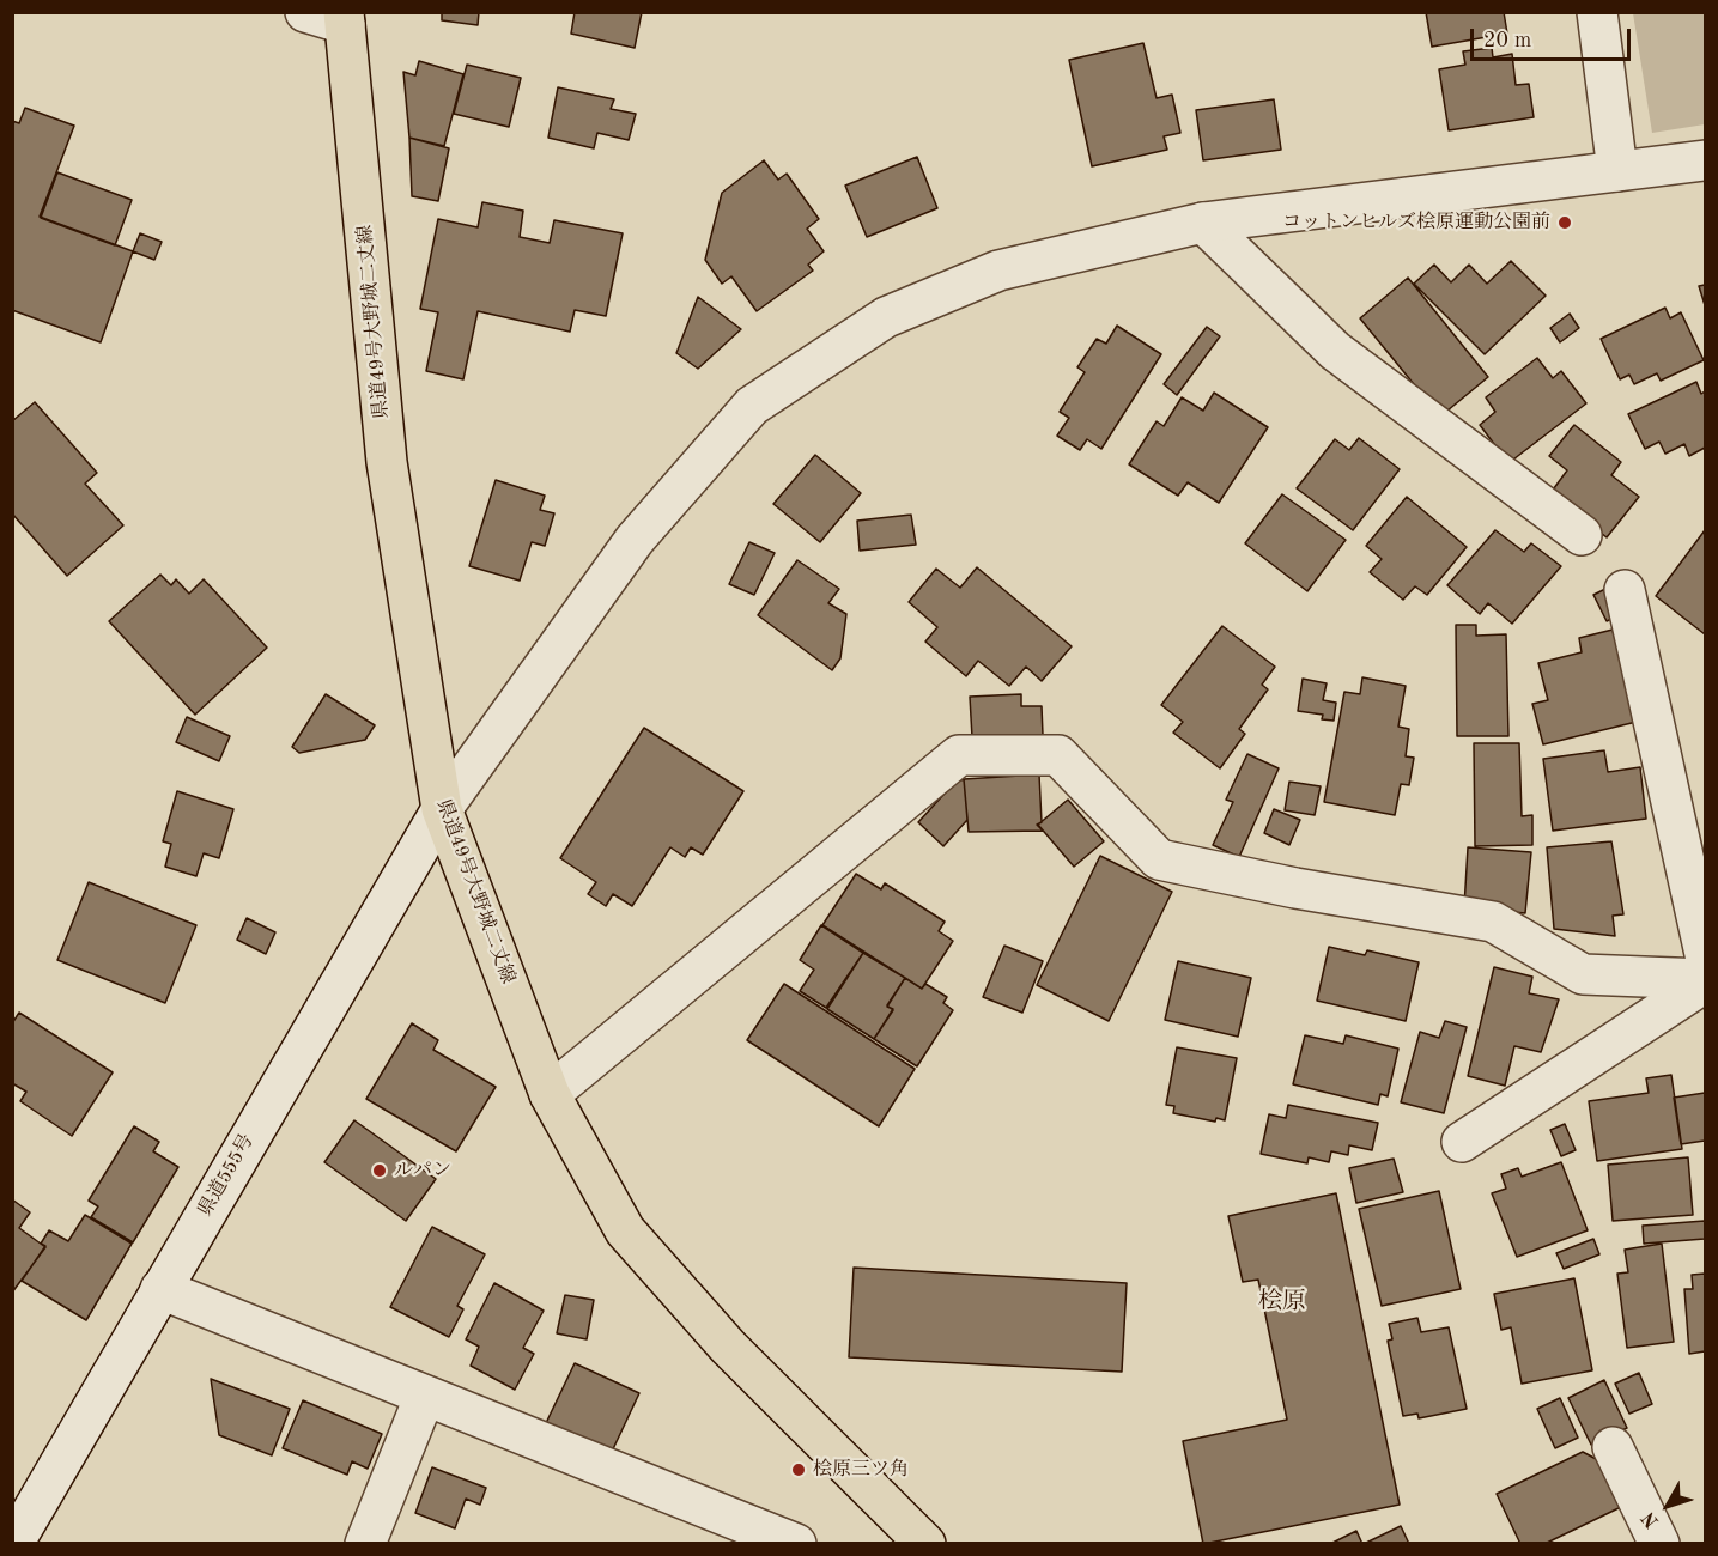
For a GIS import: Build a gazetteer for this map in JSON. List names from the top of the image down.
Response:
{
  "streets": {
    "main road": ["県道49号大野城二丈線"],
    "street": ["県道555号"]
  },
  "crossings": [
    ["県道49号大野城二丈線", "県道555号"]
  ],
  "districts": ["桧原"],
  "places": ["コットンヒルズ桧原運動公園前", "ルパン", "桧原三ツ角"],
  "scale_bar": "20 m",
  "north": "bottom left"
}
